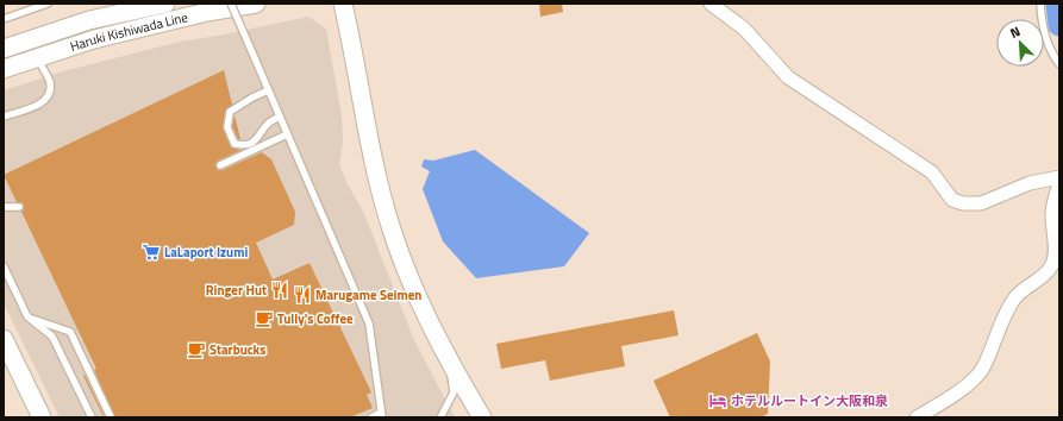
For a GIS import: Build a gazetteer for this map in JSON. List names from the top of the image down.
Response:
{
  "streets": {
    "street": ["Haruki Kishiwada Line"]
  },
  "places": {
    "supermarket": ["LaLaport Izumi"],
    "restaurant": ["Ringer Hut", "Marugame Seimen"],
    "cafe": ["Tully's Coffee", "Starbucks"],
    "hotel": ["ホテルルートイン大阪和泉"]
  },
  "north": "top left"
}
